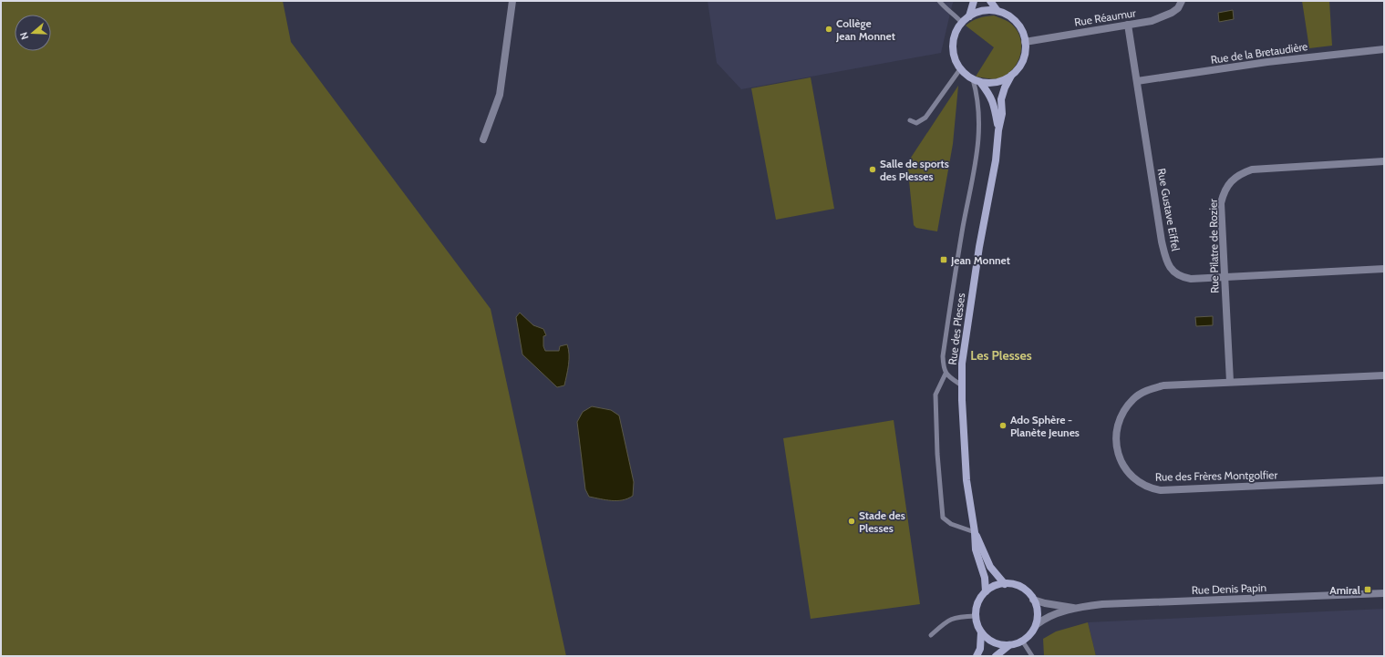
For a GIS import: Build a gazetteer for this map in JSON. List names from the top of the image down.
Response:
{
  "streets": {
    "street": [
      "Rue Réaumur",
      "Rue de la Bretaudière",
      "Rue Gustave Eiffel",
      "Rue Pilatre de Rozier",
      "Rue des Plesses",
      "Rue des Frères Montgolfier",
      "Rue Denis Papin"
    ]
  },
  "crossings": [
    ["Rue Réaumur", "Rue Gustave Eiffel"],
    ["Rue Réaumur", "Rue des Plesses"],
    ["Rue de la Bretaudière", "Rue Gustave Eiffel"],
    ["Rue Gustave Eiffel", "Rue Pilatre de Rozier"],
    ["Rue Pilatre de Rozier", "Rue des Frères Montgolfier"],
    ["Rue des Plesses", "Rue Denis Papin"]
  ],
  "districts": ["Les Plesses"],
  "places": {
    "other": [
      "Collège Jean Monnet",
      "Salle de sports des Plesses",
      "Ado Sphère - Planète Jeunes",
      "Stade des Plesses"
    ],
    "transit": ["Jean Monnet", "Amiral"]
  },
  "north": "left"
}
